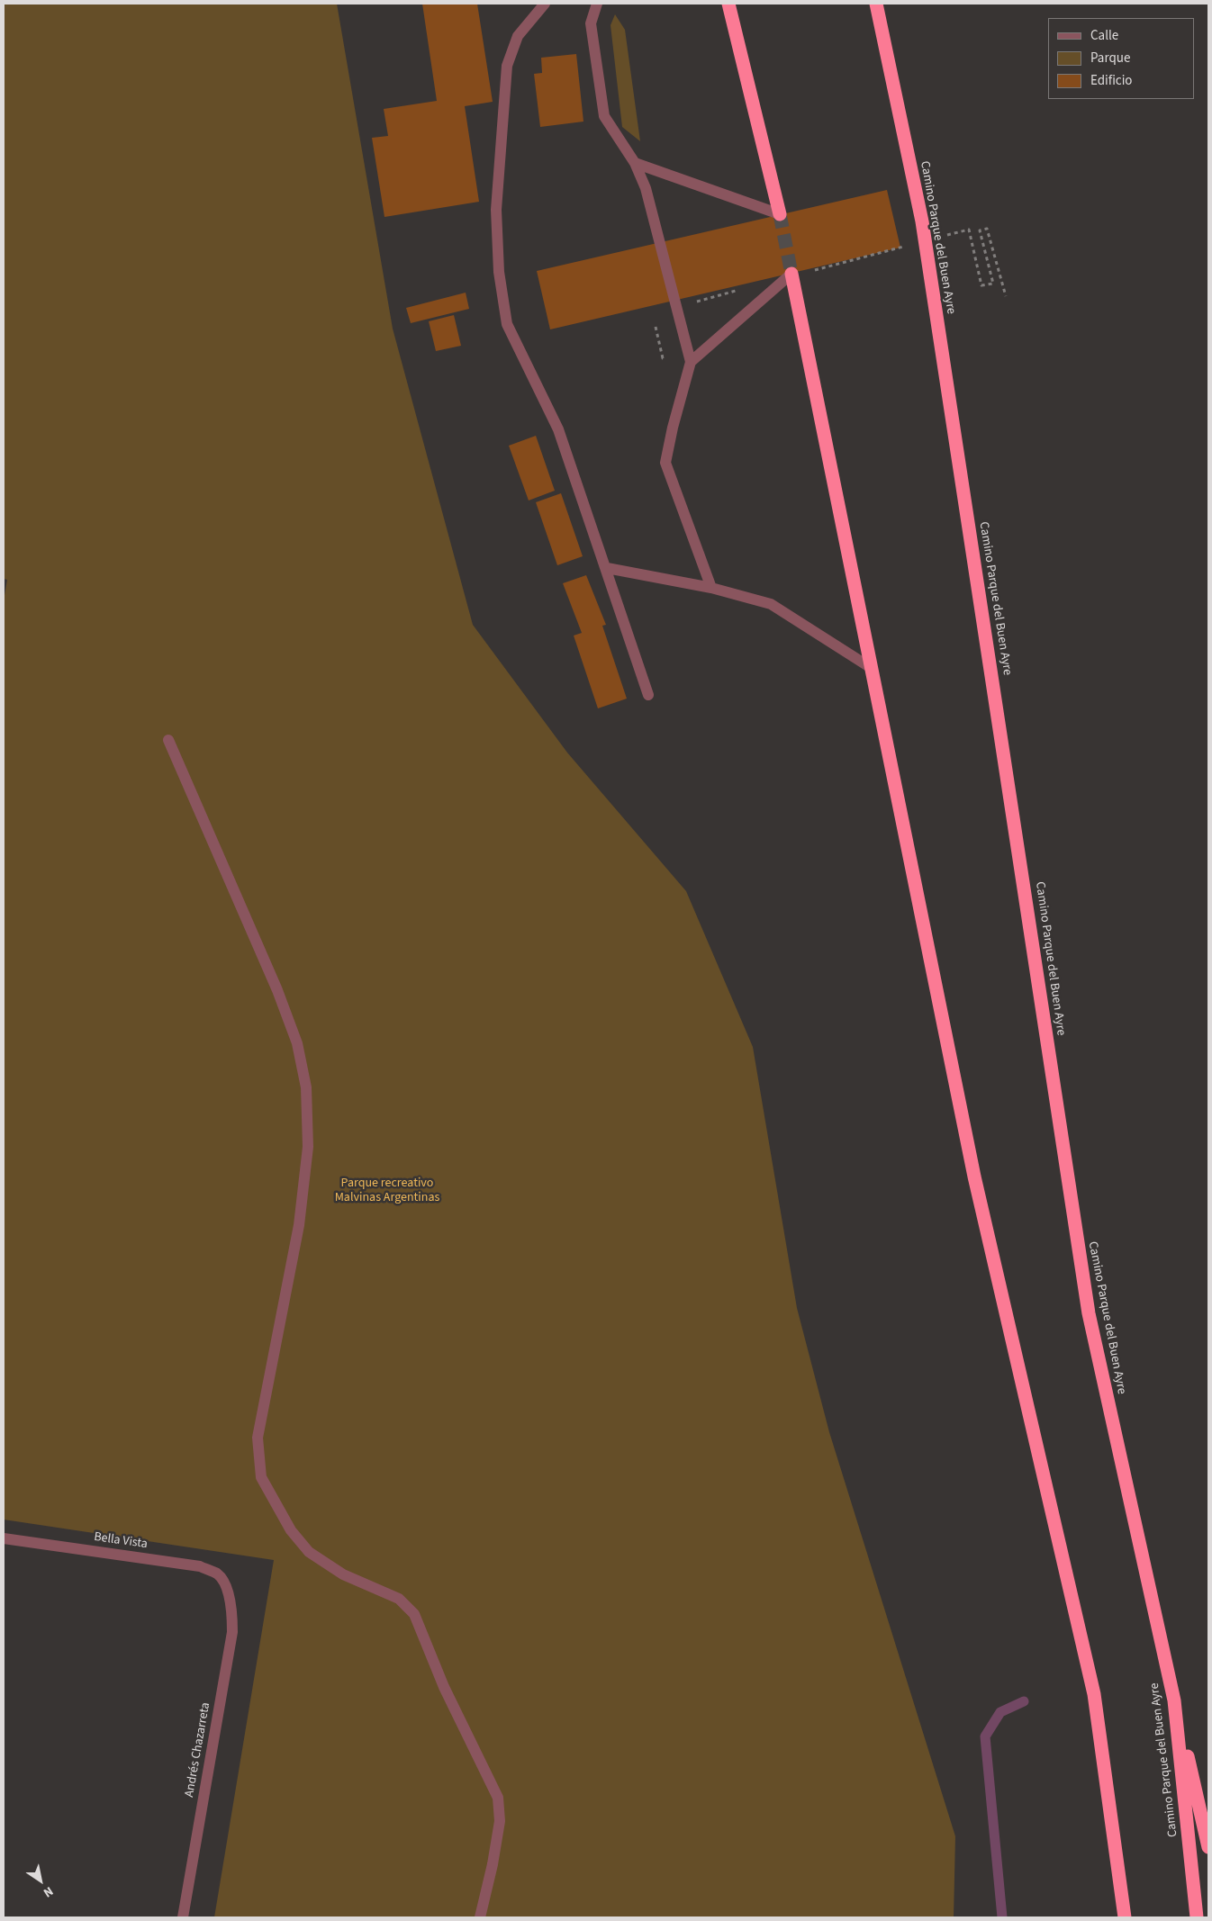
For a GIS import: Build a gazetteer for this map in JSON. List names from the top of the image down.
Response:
{
  "streets": {
    "highway": ["Camino Parque del Buen Ayre"],
    "street": ["Bella Vista", "Andrés Chazarreta"]
  },
  "crossings": [
    ["Bella Vista", "Andrés Chazarreta"]
  ],
  "parks": ["Parque recreativo Malvinas Argentinas"],
  "legend": ["Calle", "Parque", "Edificio"],
  "north": "bottom right"
}
